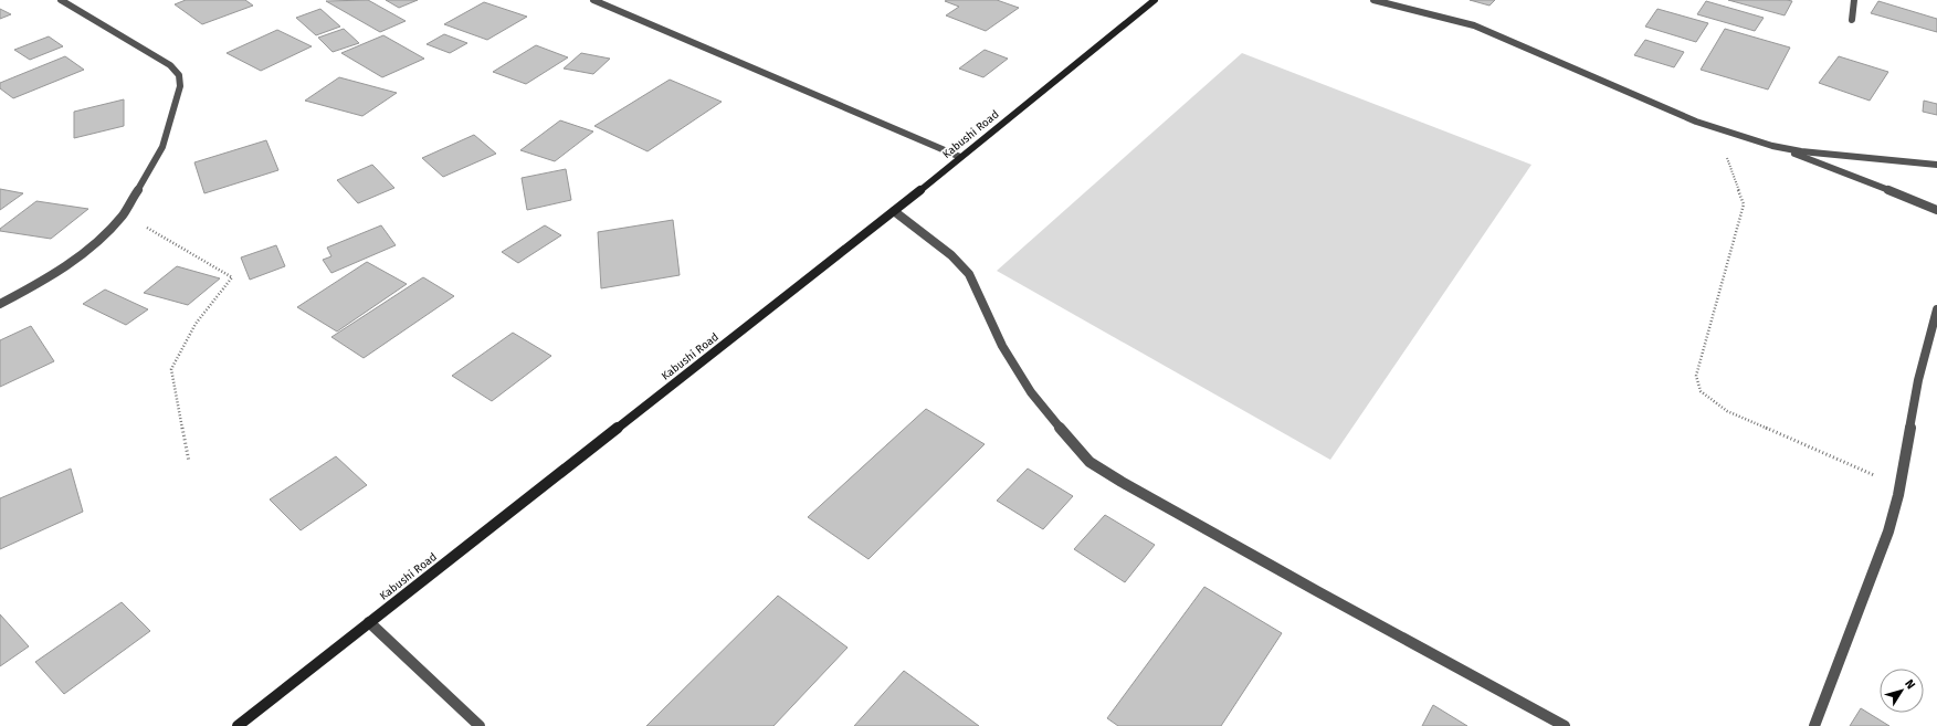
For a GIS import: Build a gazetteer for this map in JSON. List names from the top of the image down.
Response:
{
  "streets": {
    "main road": ["Kabushi Road"]
  },
  "north": "top right"
}
